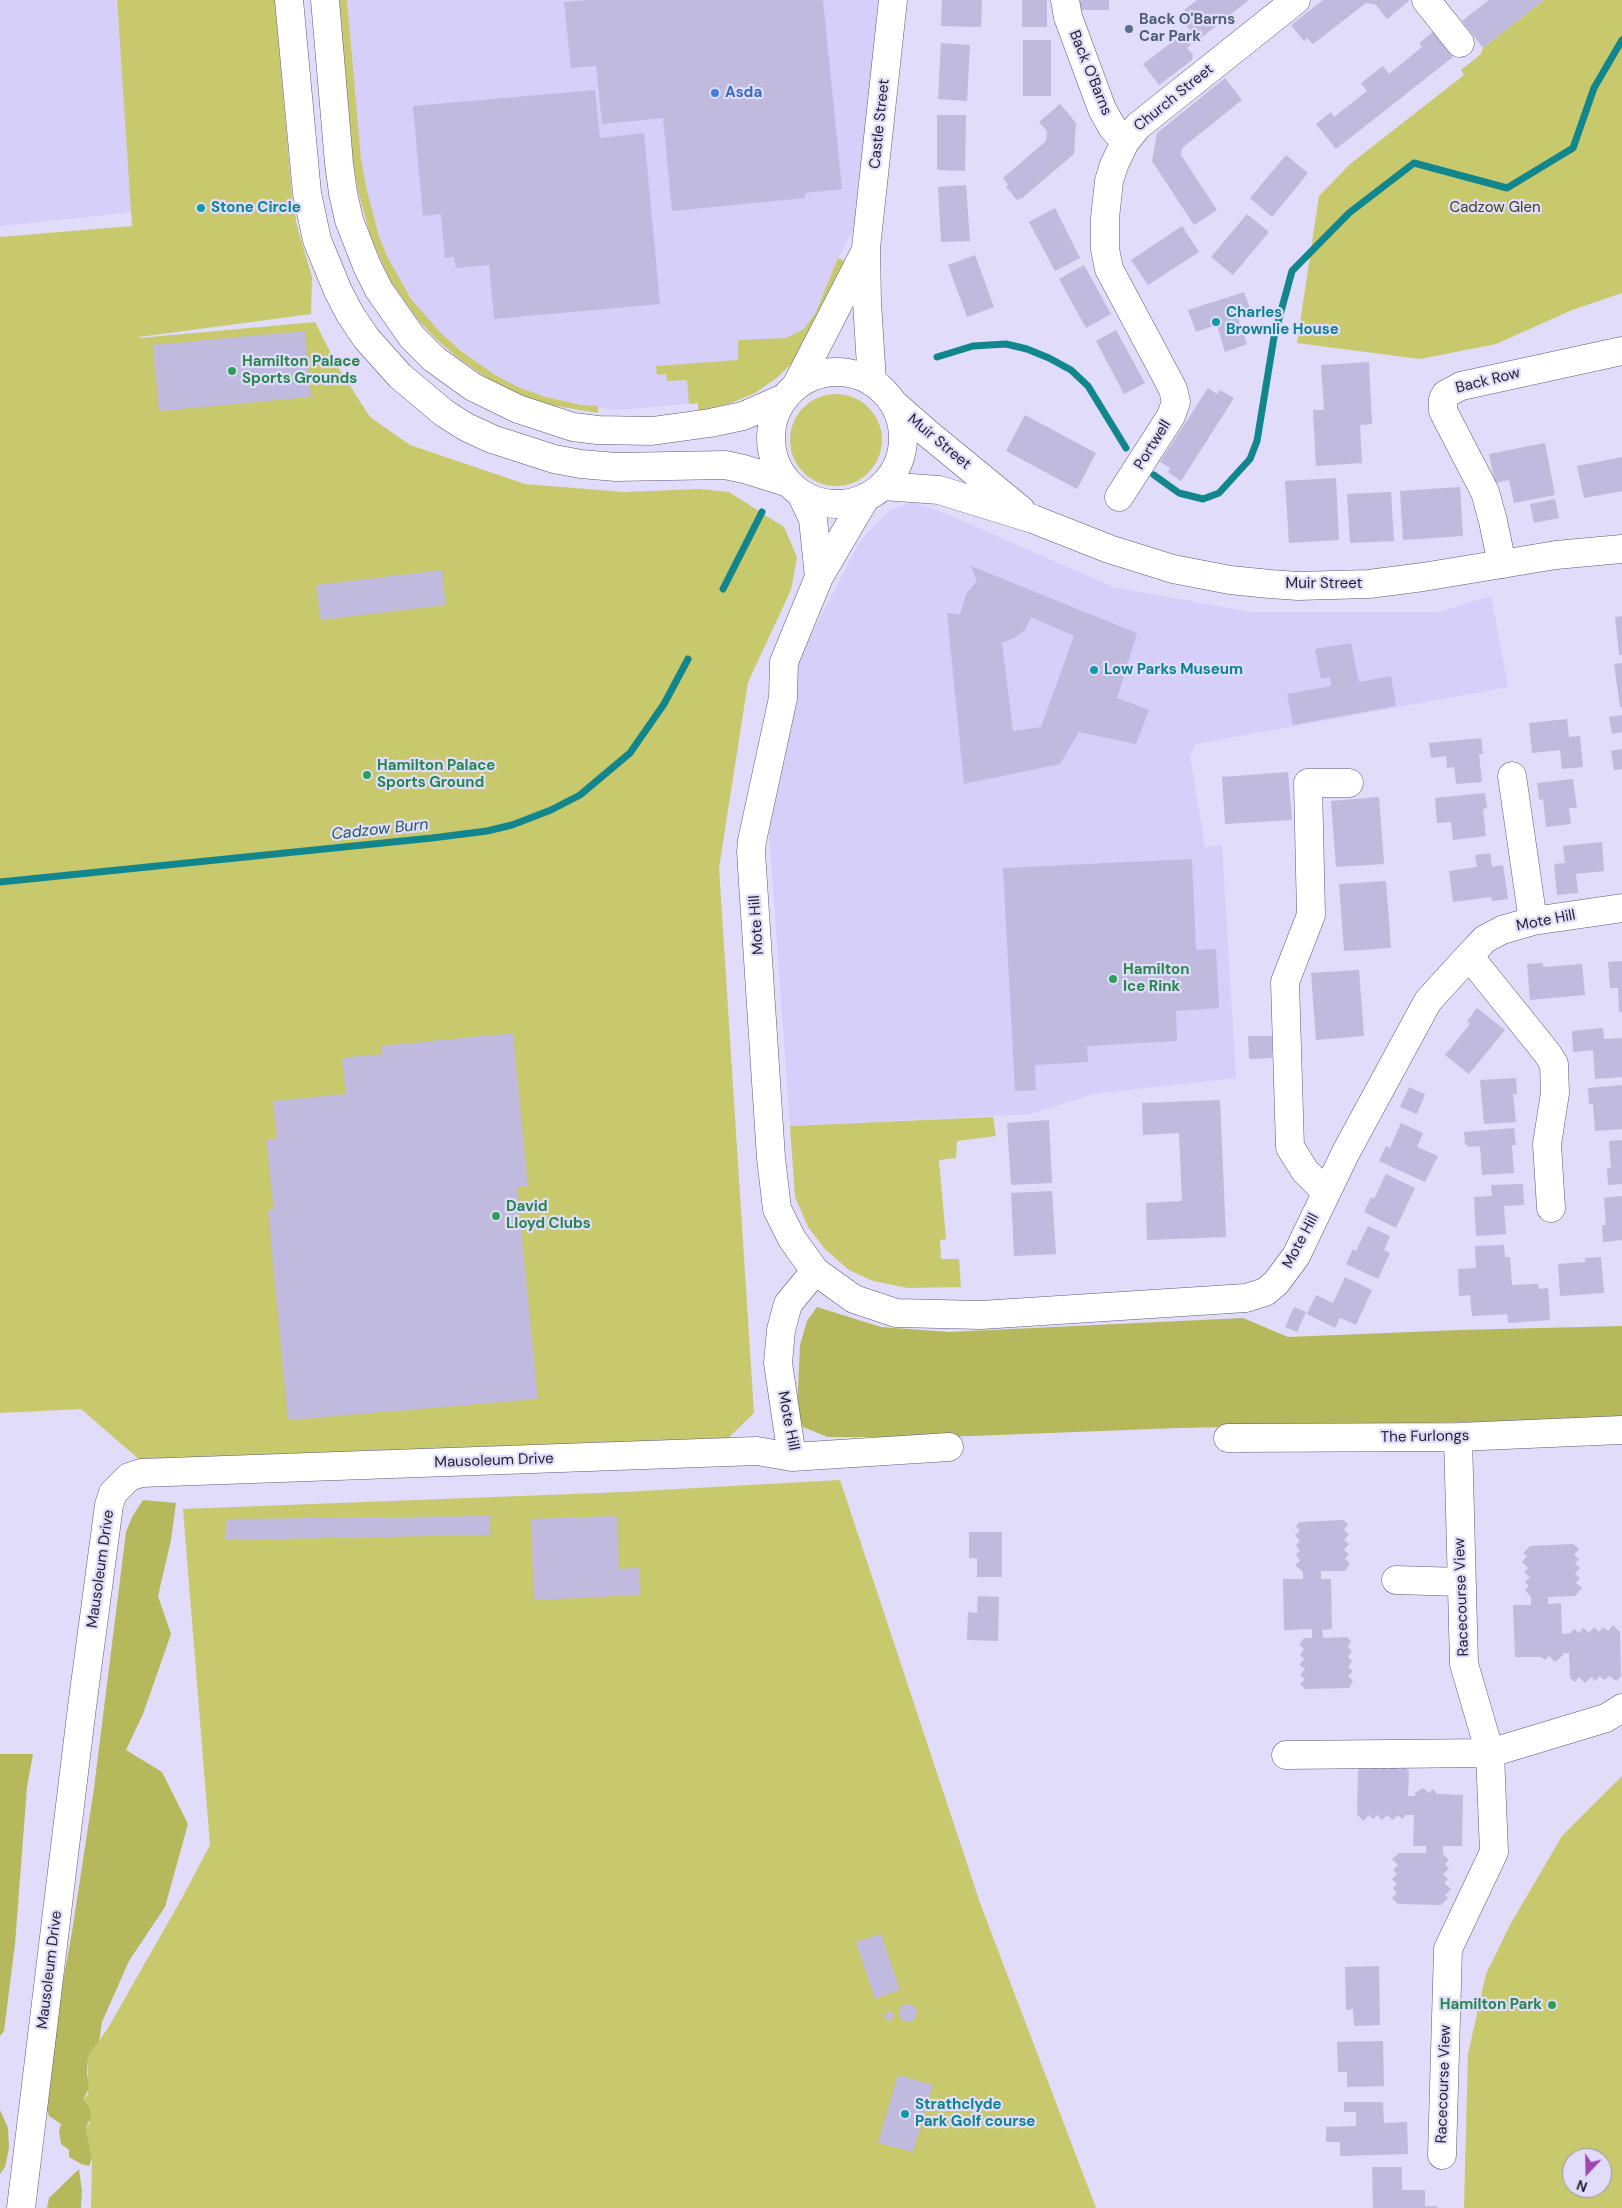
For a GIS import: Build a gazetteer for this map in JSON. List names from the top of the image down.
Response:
{
  "streets": {
    "street": [
      "Back O'Barns",
      "Church Street",
      "Castle Street",
      "Back Row",
      "Muir Street",
      "Portwell",
      "Mote Hill",
      "The Furlongs",
      "Mausoleum Drive",
      "Racecourse View"
    ]
  },
  "crossings": [
    ["Back O'Barns", "Church Street"],
    ["Church Street", "Portwell"],
    ["Castle Street", "Muir Street"],
    ["Castle Street", "Mote Hill"],
    ["Back Row", "Muir Street"],
    ["Muir Street", "Mote Hill"],
    ["Mote Hill", "Mausoleum Drive"],
    ["The Furlongs", "Racecourse View"]
  ],
  "water": ["Cadzow Burn"],
  "parks": ["Cadzow Glen"],
  "places": [
    "Back O'Barns Car Park",
    "Asda",
    "Stone Circle",
    "Charles Brownlie House",
    "Hamilton Palace Sports Grounds",
    "Low Parks Museum",
    "Hamilton Palace Sports Ground",
    "Hamilton Ice Rink",
    "David Lloyd Clubs",
    "Hamilton Park",
    "Strathclyde Park Golf course"
  ],
  "north": "bottom"
}
